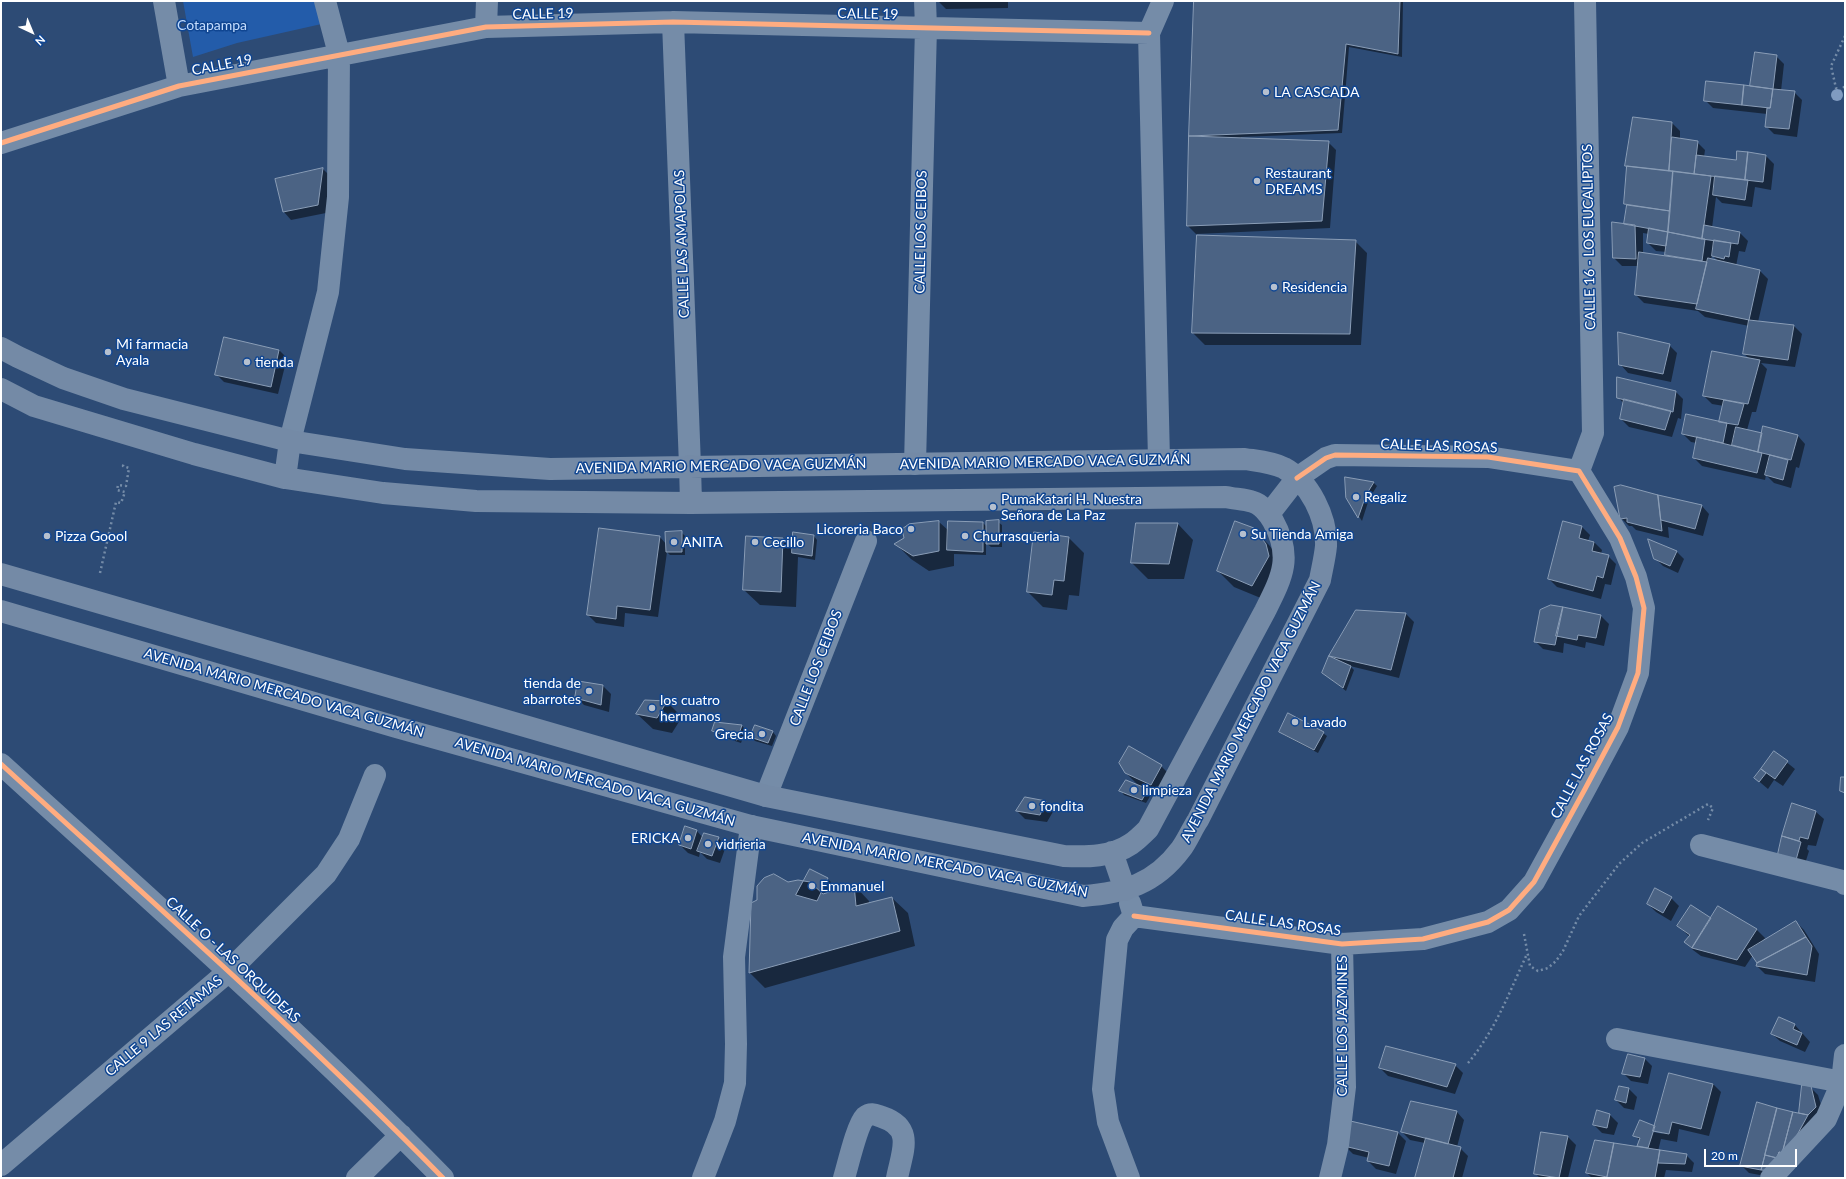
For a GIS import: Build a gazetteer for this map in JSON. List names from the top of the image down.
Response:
{
  "streets": {
    "main road": ["AVENIDA MARIO MERCADO VACA GUZMÁN"],
    "street": [
      "CALLE 19",
      "CALLE LOS CEIBOS",
      "CALLE 16 - LOS EUCALIPTOS",
      "CALLE LAS AMAPOLAS",
      "CALLE LAS ROSAS",
      "CALLE O - LAS ORQUIDEAS",
      "CALLE 9 LAS RETAMAS",
      "CALLE LOS JAZMINES"
    ]
  },
  "crossings": [
    ["CALLE 19", "CALLE LOS CEIBOS"],
    ["CALLE 19", "CALLE LAS AMAPOLAS"],
    ["CALLE LOS CEIBOS", "AVENIDA MARIO MERCADO VACA GUZMÁN"],
    ["CALLE 16 - LOS EUCALIPTOS", "CALLE LAS ROSAS"],
    ["CALLE LAS AMAPOLAS", "AVENIDA MARIO MERCADO VACA GUZMÁN"],
    ["CALLE LAS ROSAS", "AVENIDA MARIO MERCADO VACA GUZMÁN"],
    ["CALLE LAS ROSAS", "CALLE LOS JAZMINES"],
    ["CALLE O - LAS ORQUIDEAS", "CALLE 9 LAS RETAMAS"]
  ],
  "parks": ["Cotapampa"],
  "places": [
    "LA CASCADA",
    "Restaurant DREAMS",
    "Residencia",
    "Mi farmacia Ayala",
    "tienda",
    "Regaliz",
    "PumaKatari H. Nuestra Señora de La Paz",
    "Licoreria Baco",
    "Su Tienda Amiga",
    "Pizza Goool",
    "Churrasqueria",
    "ANITA",
    "Cecillo",
    "tienda de abarrotes",
    "los cuatro hermanos",
    "Lavado",
    "Grecia",
    "limpieza",
    "fondita",
    "ERICKA",
    "vidrieria",
    "Emmanuel"
  ],
  "scale_bar": "20 m",
  "north": "bottom right"
}
